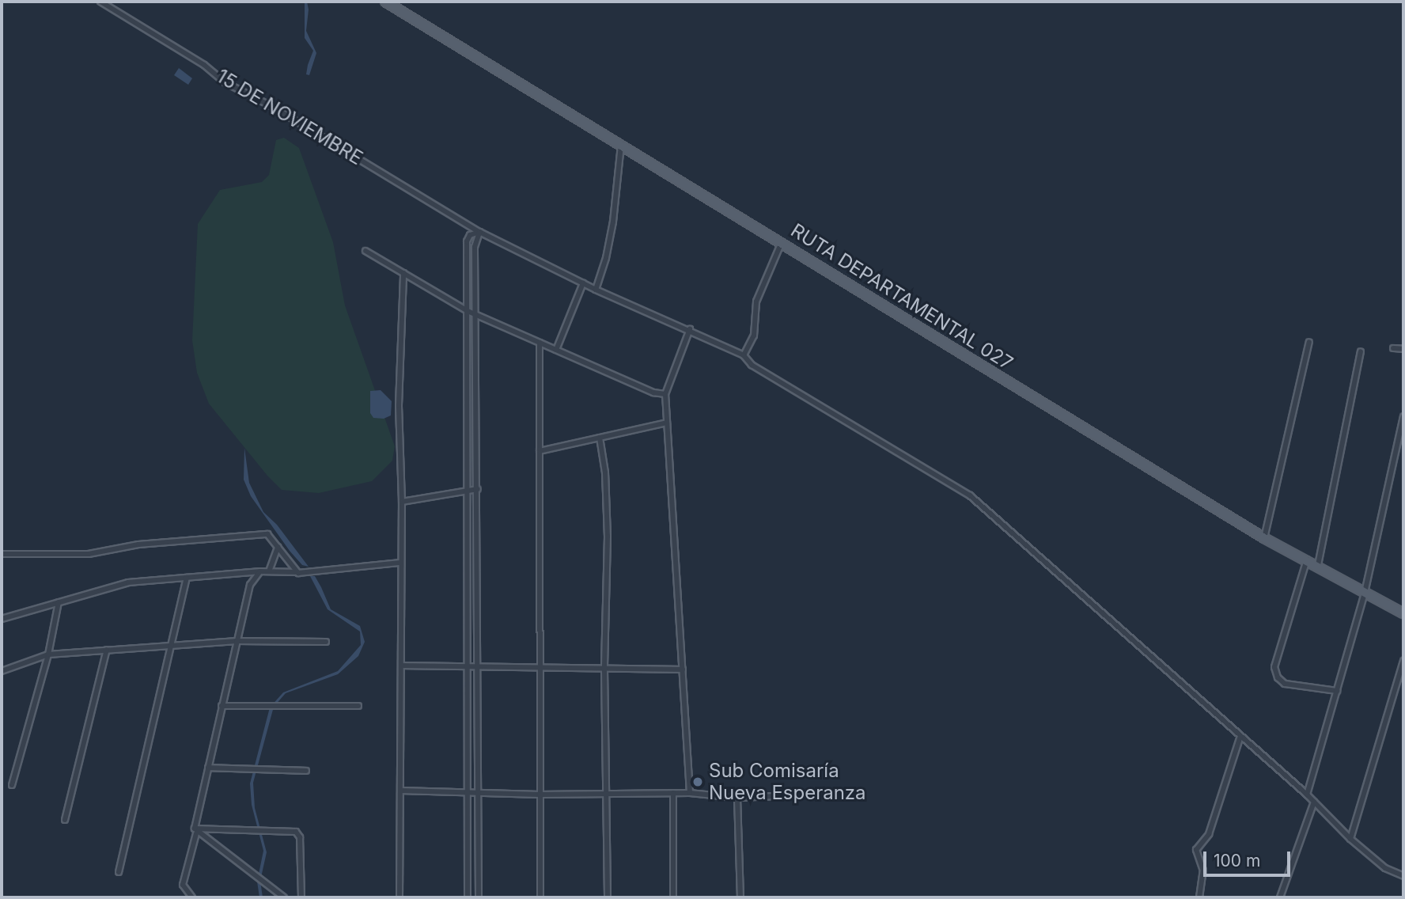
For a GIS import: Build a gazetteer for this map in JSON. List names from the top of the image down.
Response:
{
  "streets": {
    "main road": ["RUTA DEPARTAMENTAL 027"],
    "street": ["15 DE NOVIEMBRE"]
  },
  "places": ["Sub Comisaría Nueva Esperanza"],
  "scale_bar": "100 m"
}
